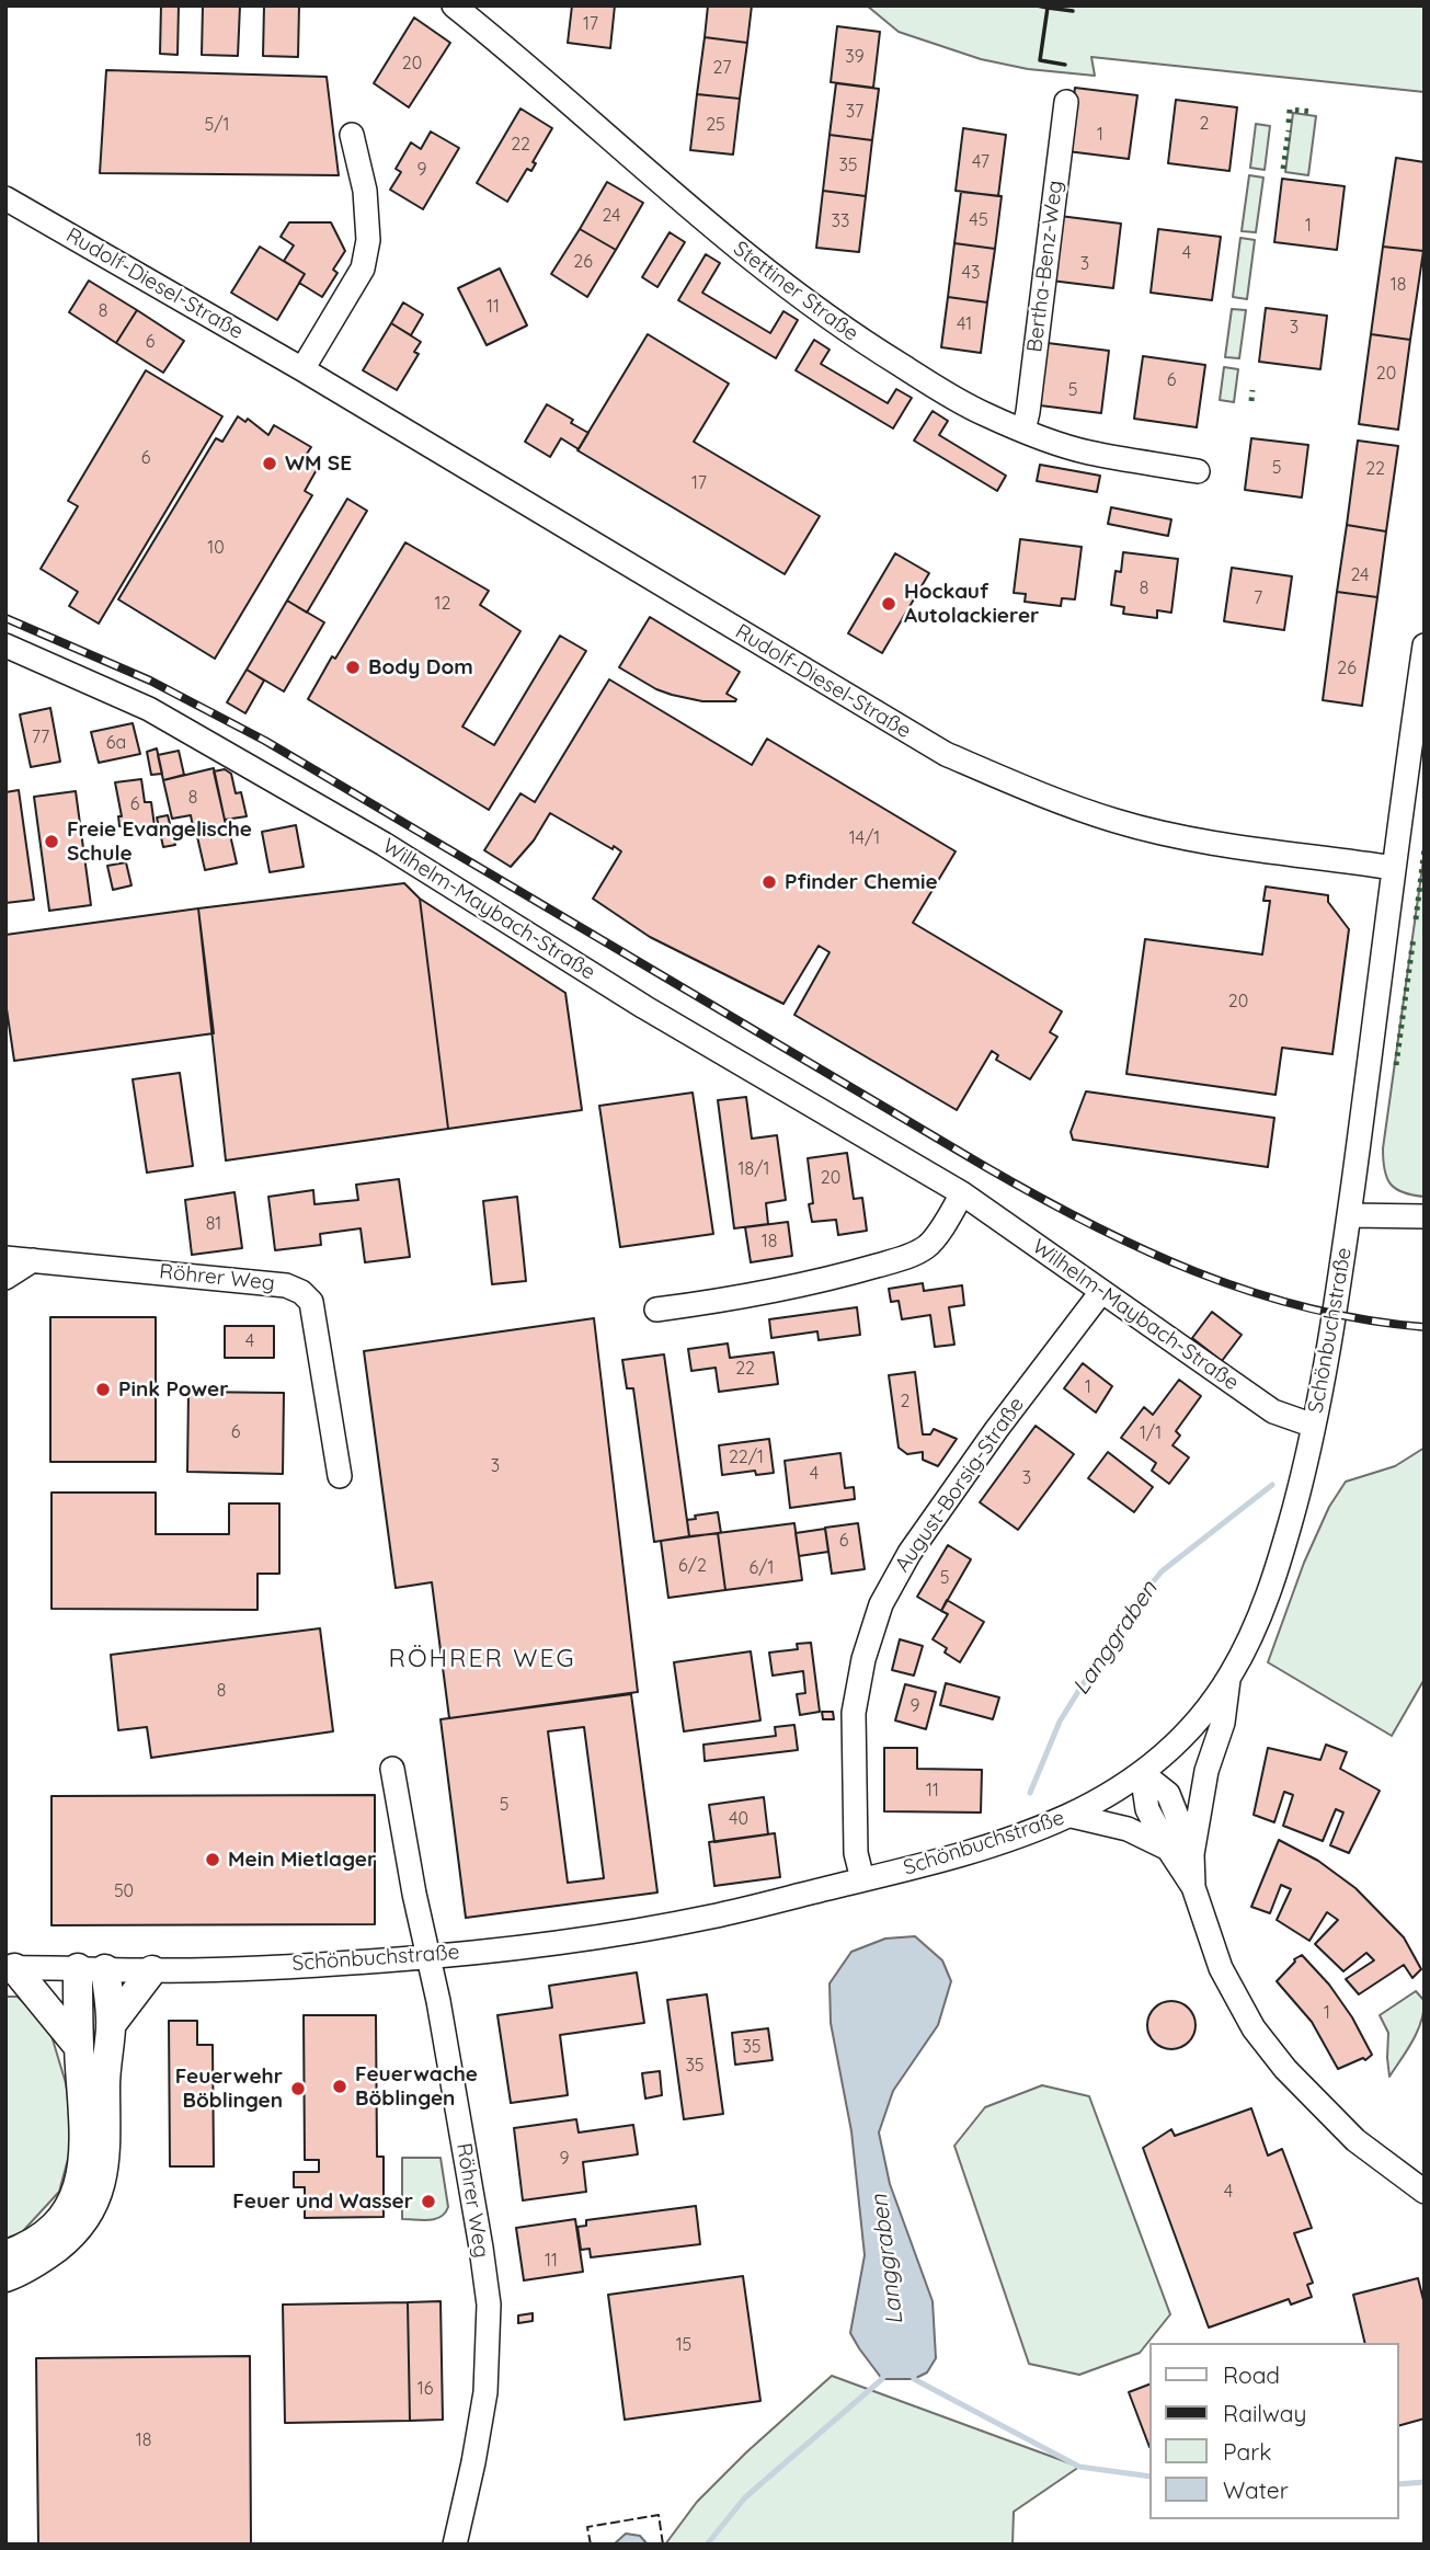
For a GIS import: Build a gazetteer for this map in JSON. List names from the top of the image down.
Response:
{
  "streets": {
    "street": [
      "Bertha-Benz-Weg",
      "Rudolf-Diesel-Straße",
      "Stettiner Straße",
      "Wilhelm-Maybach-Straße",
      "Röhrer Weg",
      "Schönbuchstraße",
      "August-Borsig-Straße"
    ]
  },
  "crossings": [
    ["Bertha-Benz-Weg", "Stettiner Straße"],
    ["Rudolf-Diesel-Straße", "Schönbuchstraße"],
    ["Wilhelm-Maybach-Straße", "Schönbuchstraße"],
    ["Wilhelm-Maybach-Straße", "August-Borsig-Straße"],
    ["Röhrer Weg", "Schönbuchstraße"],
    ["Schönbuchstraße", "August-Borsig-Straße"]
  ],
  "districts": ["RÖHRER WEG"],
  "water": ["Langgraben"],
  "places": [
    "WM SE",
    "Hockauf Autolackierer",
    "Body Dom",
    "Freie Evangelische Schule",
    "Pfinder Chemie",
    "Pink Power",
    "Mein Mietlager",
    "Feuerwache Böblingen",
    "Feuerwehr Böblingen",
    "Feuer und Wasser"
  ],
  "house_numbers": [
    "17",
    "39",
    "20",
    "27",
    "37",
    "2",
    "5/1",
    "25",
    "1",
    "22",
    "47",
    "35",
    "9",
    "24",
    "45",
    "33",
    "1",
    "4",
    "26",
    "3",
    "43",
    "18",
    "11",
    "8",
    "41",
    "3",
    "6",
    "20",
    "6",
    "5",
    "6",
    "5",
    "22",
    "17",
    "10",
    "24",
    "8",
    "7",
    "12",
    "26",
    "77",
    "6a",
    "8",
    "6",
    "14/1",
    "20",
    "18/1",
    "20",
    "81",
    "18",
    "4",
    "22",
    "1",
    "2",
    "6",
    "1/1",
    "22/1",
    "3",
    "4",
    "3",
    "6",
    "6/2",
    "6/1",
    "5",
    "8",
    "9",
    "11",
    "5",
    "40",
    "50",
    "1",
    "35",
    "35",
    "9",
    "4",
    "11",
    "15",
    "16",
    "18"
  ],
  "legend": [
    "Road",
    "Railway",
    "Park",
    "Water"
  ]
}
